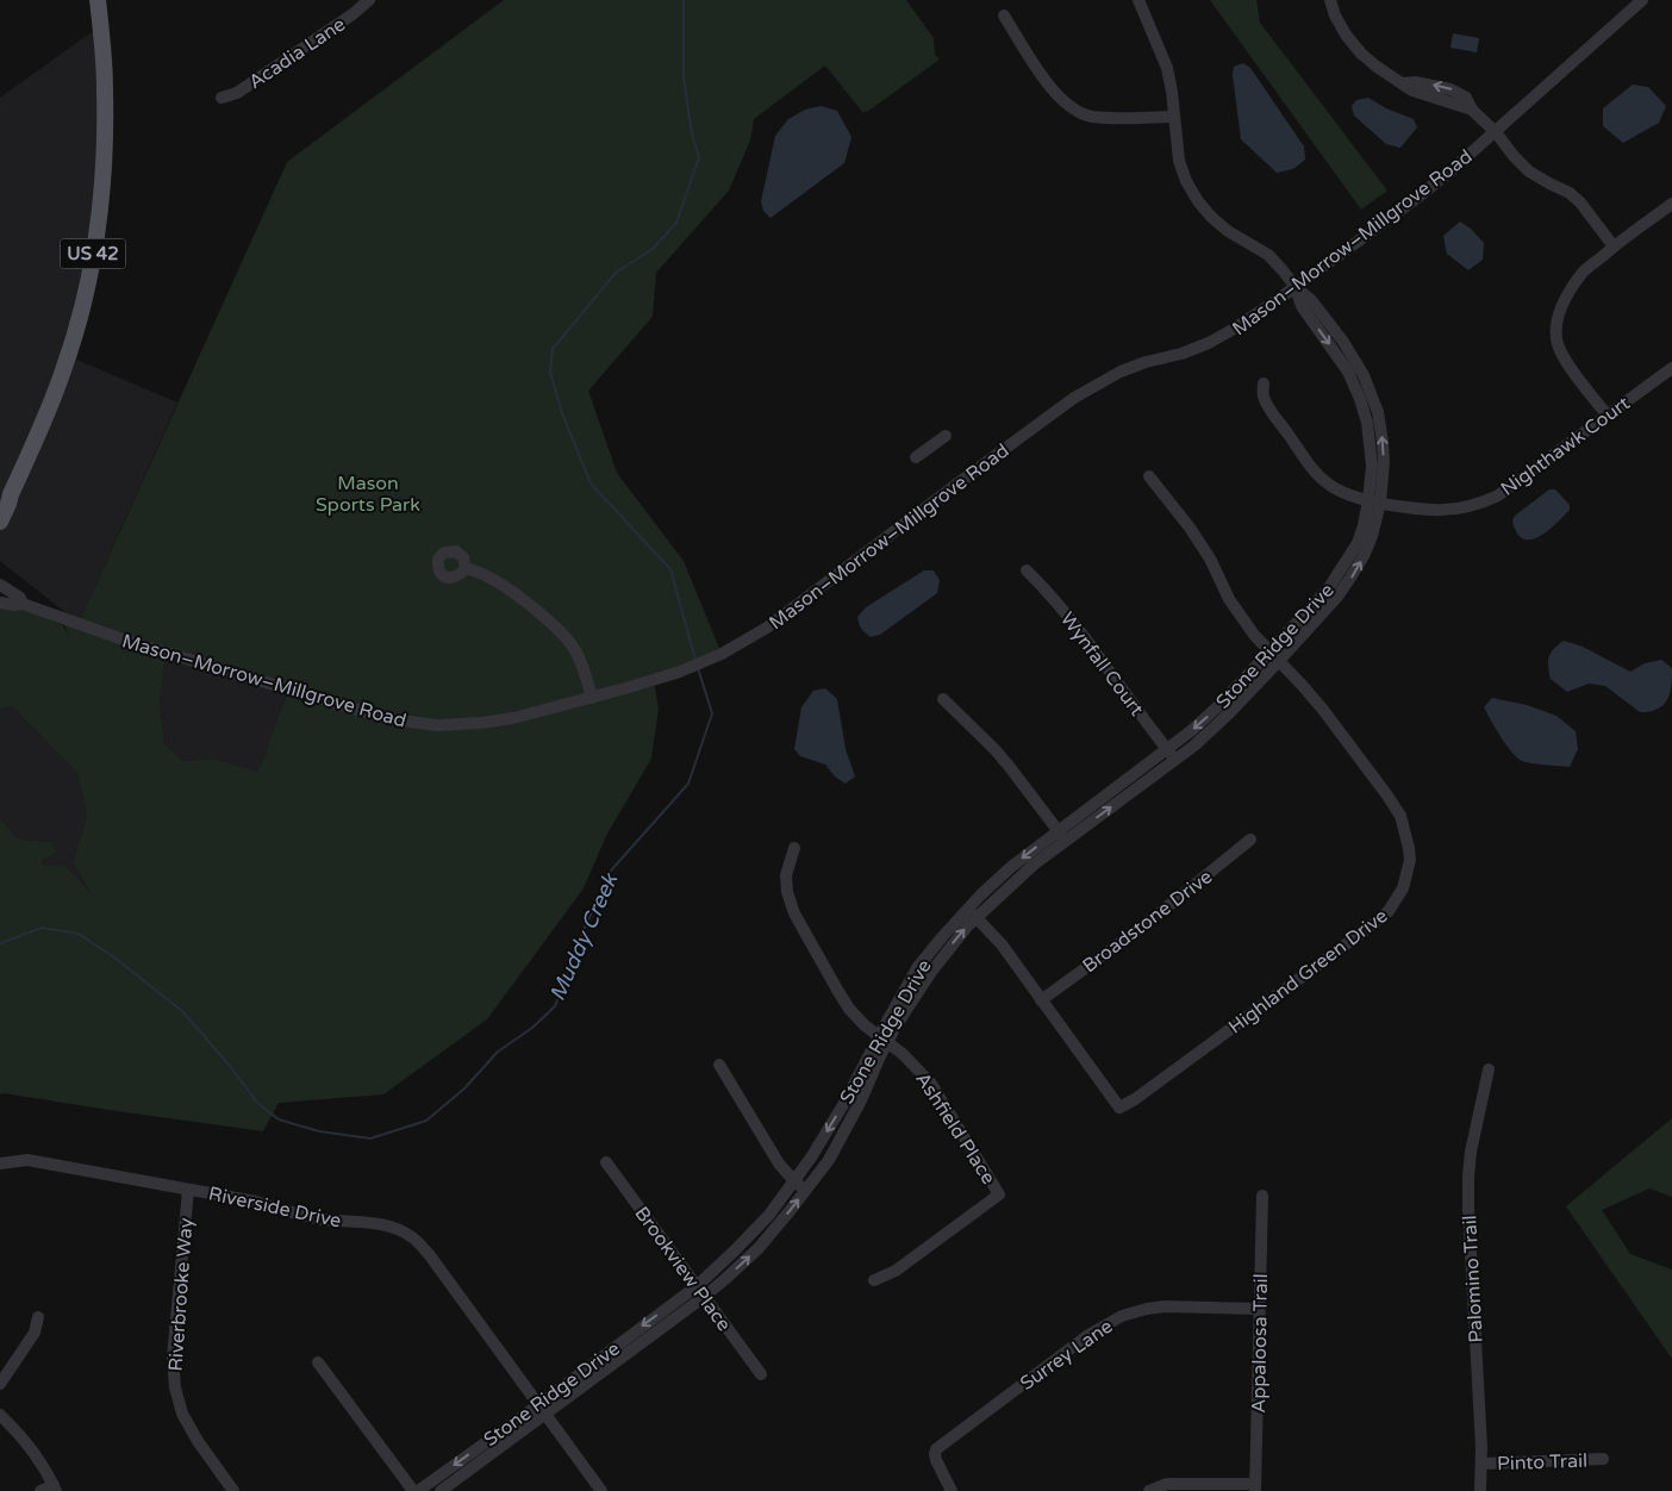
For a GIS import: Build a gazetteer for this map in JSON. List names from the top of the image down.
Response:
{
  "streets": {
    "main road": ["US 42"],
    "street": [
      "Acadia Lane",
      "Mason–Morrow–Millgrove Road",
      "Nighthawk Court",
      "Stone Ridge Drive",
      "Wynfall Court",
      "Broadstone Drive",
      "Highland Green Drive",
      "Ashfield Place",
      "Riverside Drive",
      "Brookview Place",
      "Palomino Trail",
      "Riverbrooke Way",
      "Appaloosa Trail",
      "Surrey Lane",
      "Pinto Trail"
    ]
  },
  "crossings": [
    ["Mason–Morrow–Millgrove Road", "Stone Ridge Drive"],
    ["Nighthawk Court", "Stone Ridge Drive"],
    ["Stone Ridge Drive", "Wynfall Court"],
    ["Stone Ridge Drive", "Highland Green Drive"],
    ["Stone Ridge Drive", "Ashfield Place"],
    ["Stone Ridge Drive", "Riverside Drive"],
    ["Stone Ridge Drive", "Brookview Place"],
    ["Broadstone Drive", "Highland Green Drive"],
    ["Riverside Drive", "Riverbrooke Way"],
    ["Palomino Trail", "Pinto Trail"],
    ["Appaloosa Trail", "Surrey Lane"]
  ],
  "water": ["Muddy Creek"],
  "parks": ["Mason Sports Park"]
}
